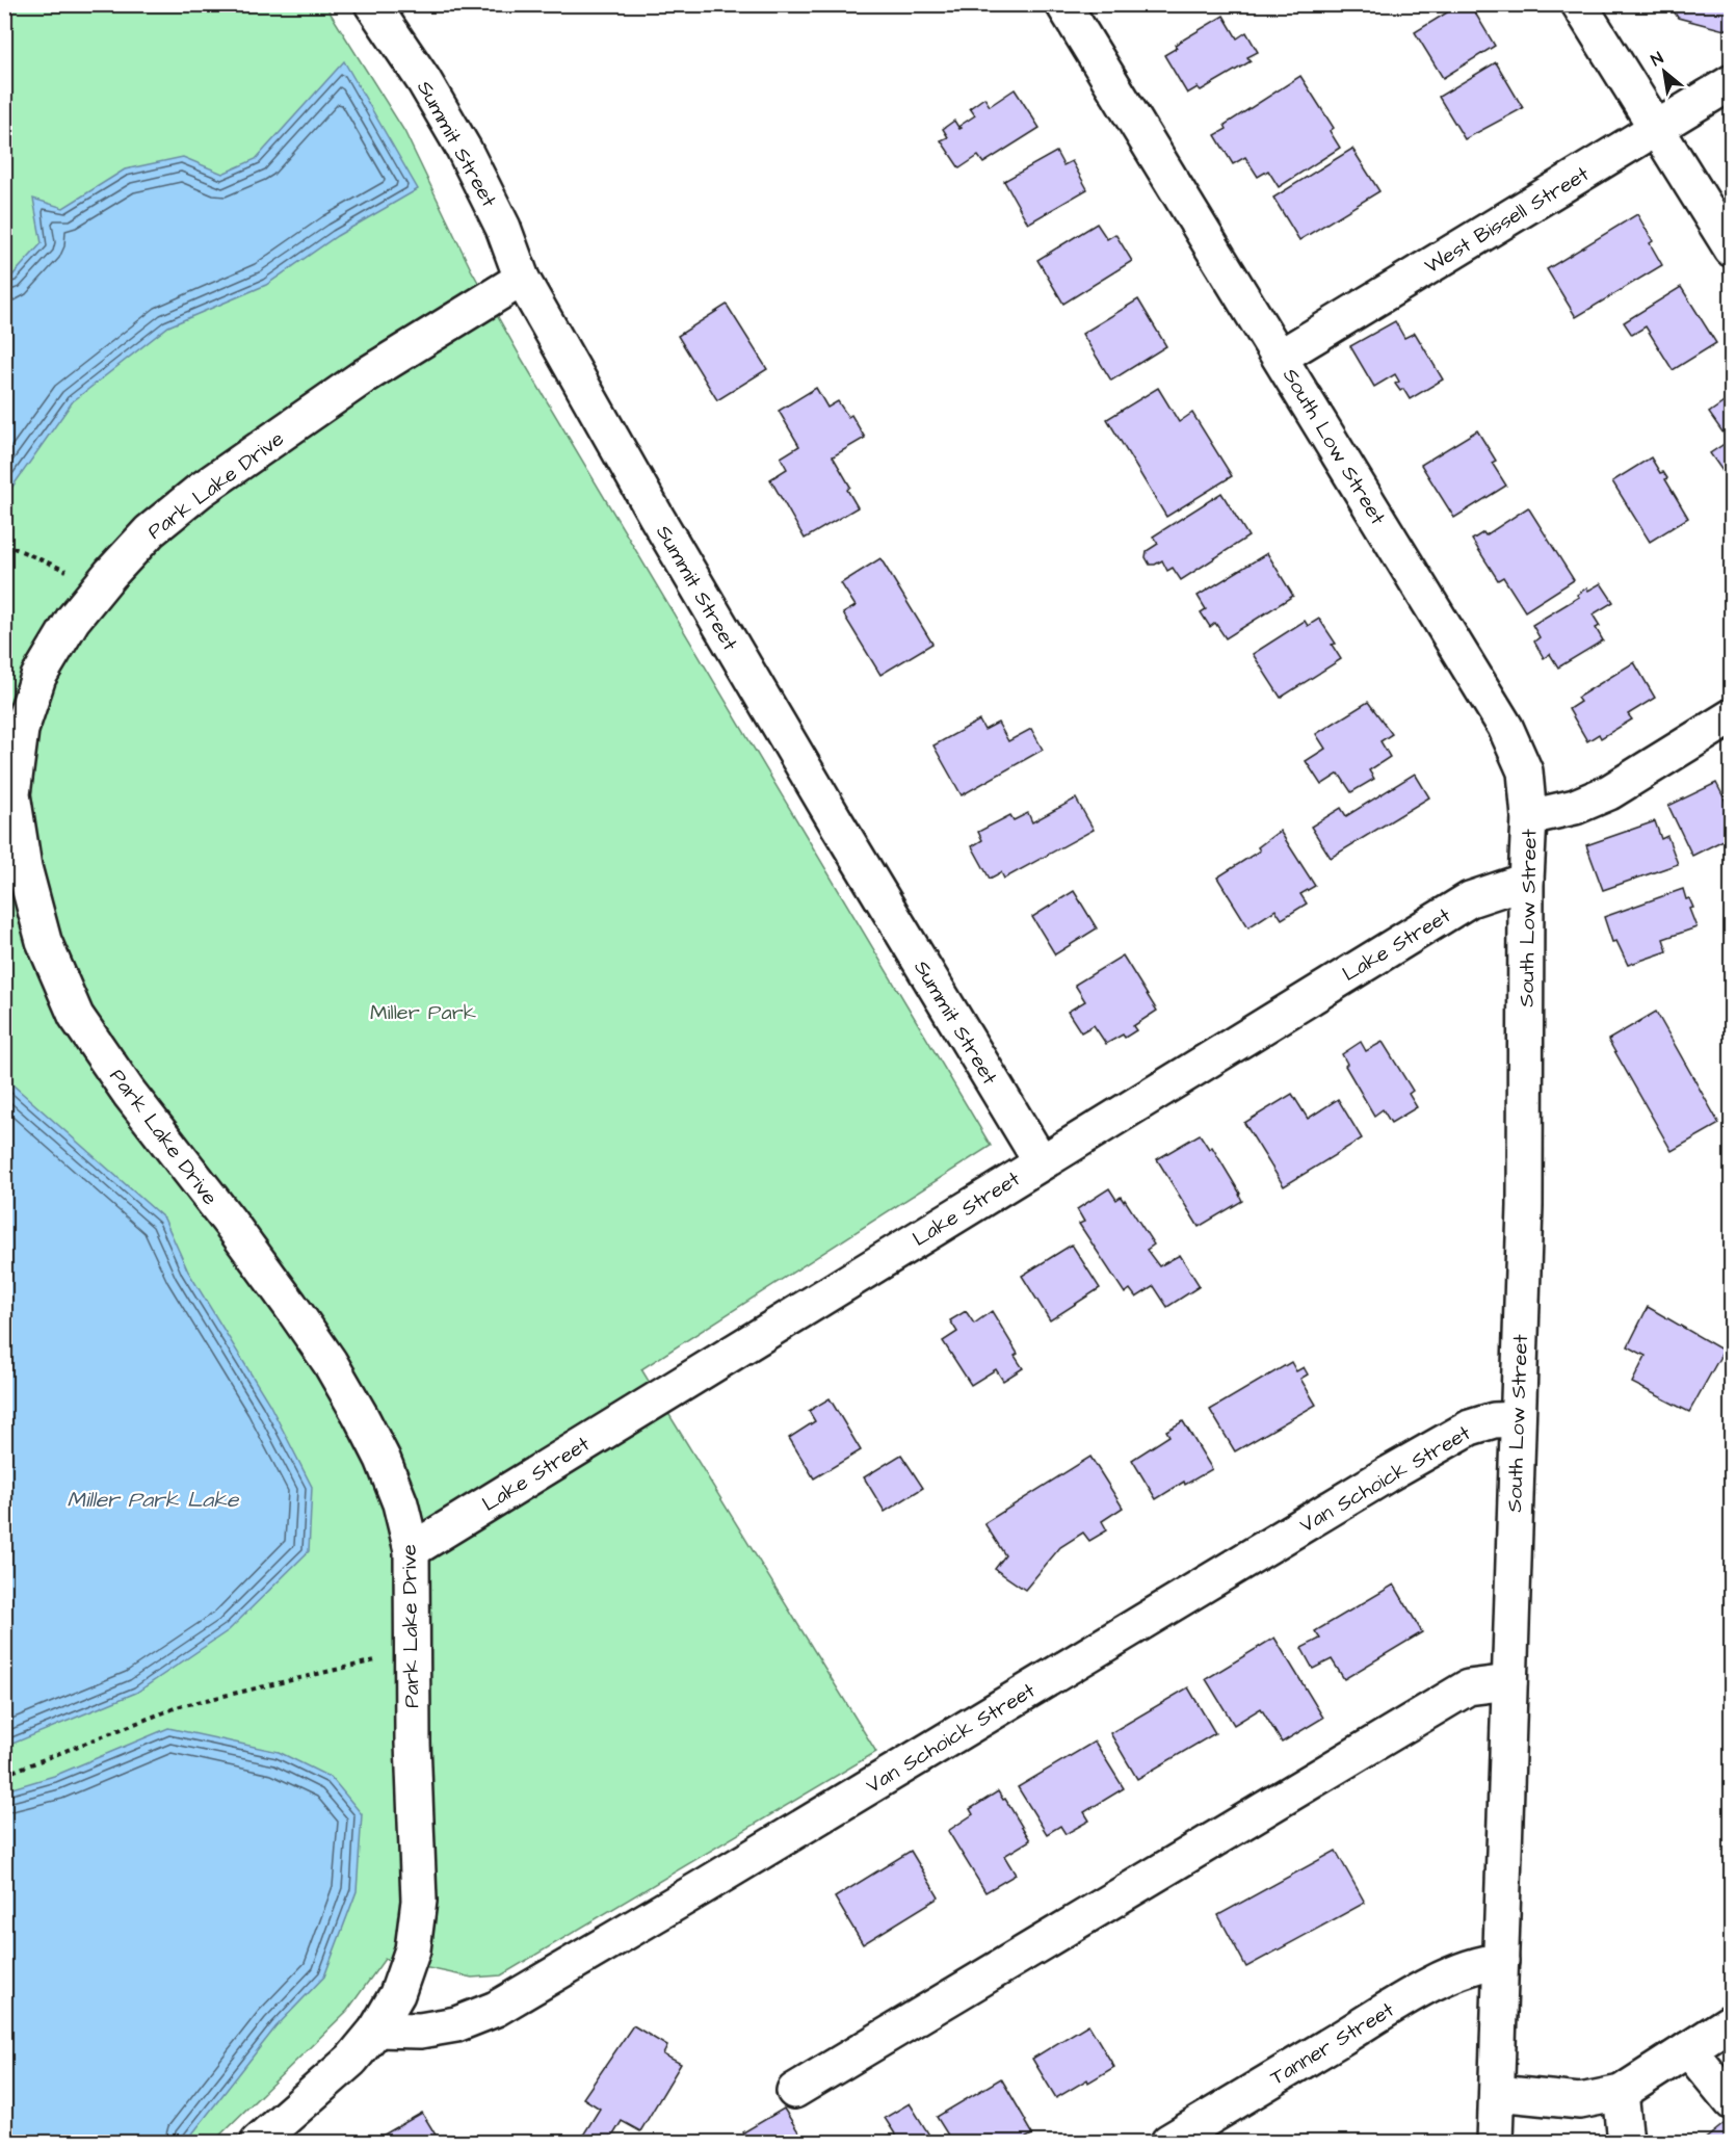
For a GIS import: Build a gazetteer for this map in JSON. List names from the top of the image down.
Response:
{
  "streets": {
    "street": [
      "Summit Street",
      "West Bissell Street",
      "South Low Street",
      "Park Lake Drive",
      "Lake Street",
      "Van Schoick Street",
      "Tanner Street"
    ]
  },
  "crossings": [
    ["Summit Street", "Park Lake Drive"],
    ["Summit Street", "Lake Street"],
    ["West Bissell Street", "South Low Street"],
    ["South Low Street", "Lake Street"],
    ["South Low Street", "Van Schoick Street"],
    ["South Low Street", "Tanner Street"],
    ["Park Lake Drive", "Lake Street"],
    ["Park Lake Drive", "Van Schoick Street"]
  ],
  "water": ["Miller Park Lake"],
  "parks": ["Miller Park"],
  "north": "top left"
}
